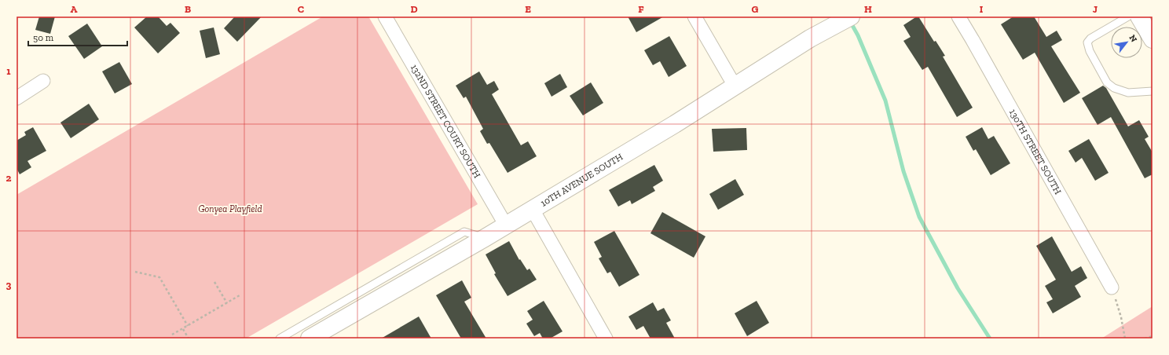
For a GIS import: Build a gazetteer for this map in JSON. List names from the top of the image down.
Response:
{
  "streets": {
    "street": ["132ND STREET COURT SOUTH", "130TH STREET SOUTH", "10TH AVENUE SOUTH"]
  },
  "crossings": [
    ["132ND STREET COURT SOUTH", "10TH AVENUE SOUTH"]
  ],
  "parks": ["Gonyea Playfield"],
  "scale_bar": "50 m",
  "north": "top right",
  "grid": {
    "columns": [
      "A",
      "B",
      "C",
      "D",
      "E",
      "F",
      "G",
      "H",
      "I",
      "J"
    ],
    "rows": ["1", "2", "3"]
  }
}
